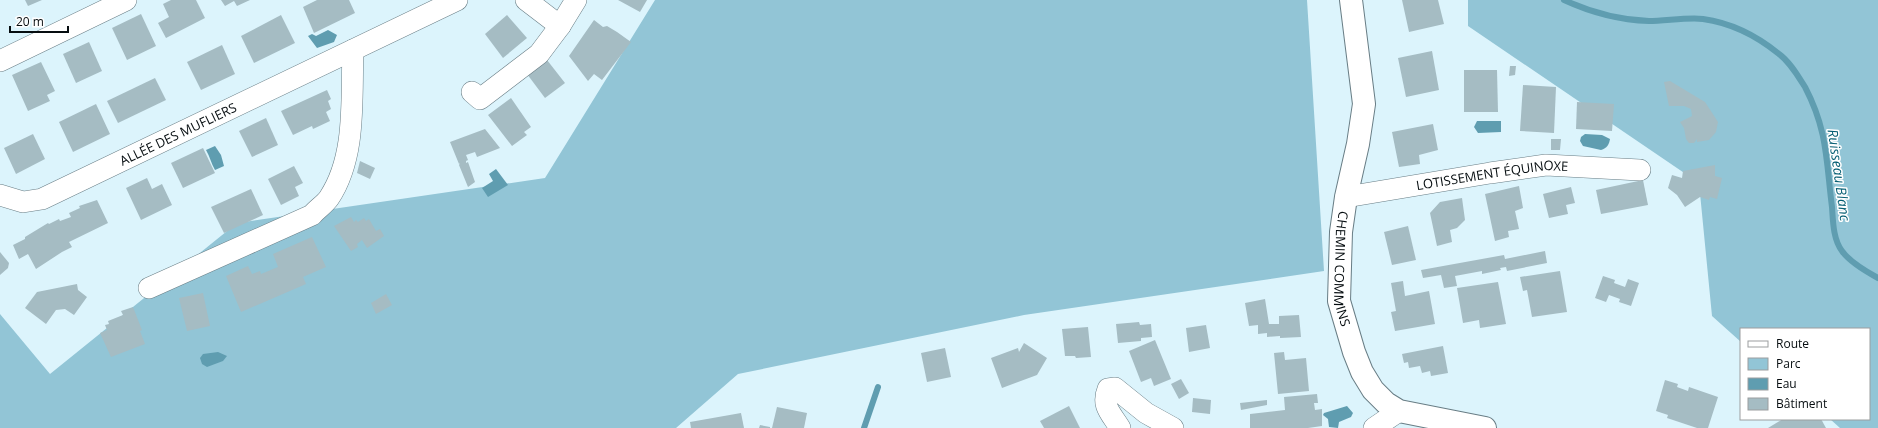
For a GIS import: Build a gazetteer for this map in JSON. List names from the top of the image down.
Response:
{
  "streets": {
    "street": ["ALLÉE DES MUFLIERS", "LOTISSEMENT ÉQUINOXE", "CHEMIN COMMINS"]
  },
  "crossings": [
    ["LOTISSEMENT ÉQUINOXE", "CHEMIN COMMINS"]
  ],
  "water": ["Ruisseau Blanc"],
  "legend": [
    "Route",
    "Parc",
    "Eau",
    "Bâtiment"
  ],
  "scale_bar": "20 m"
}
